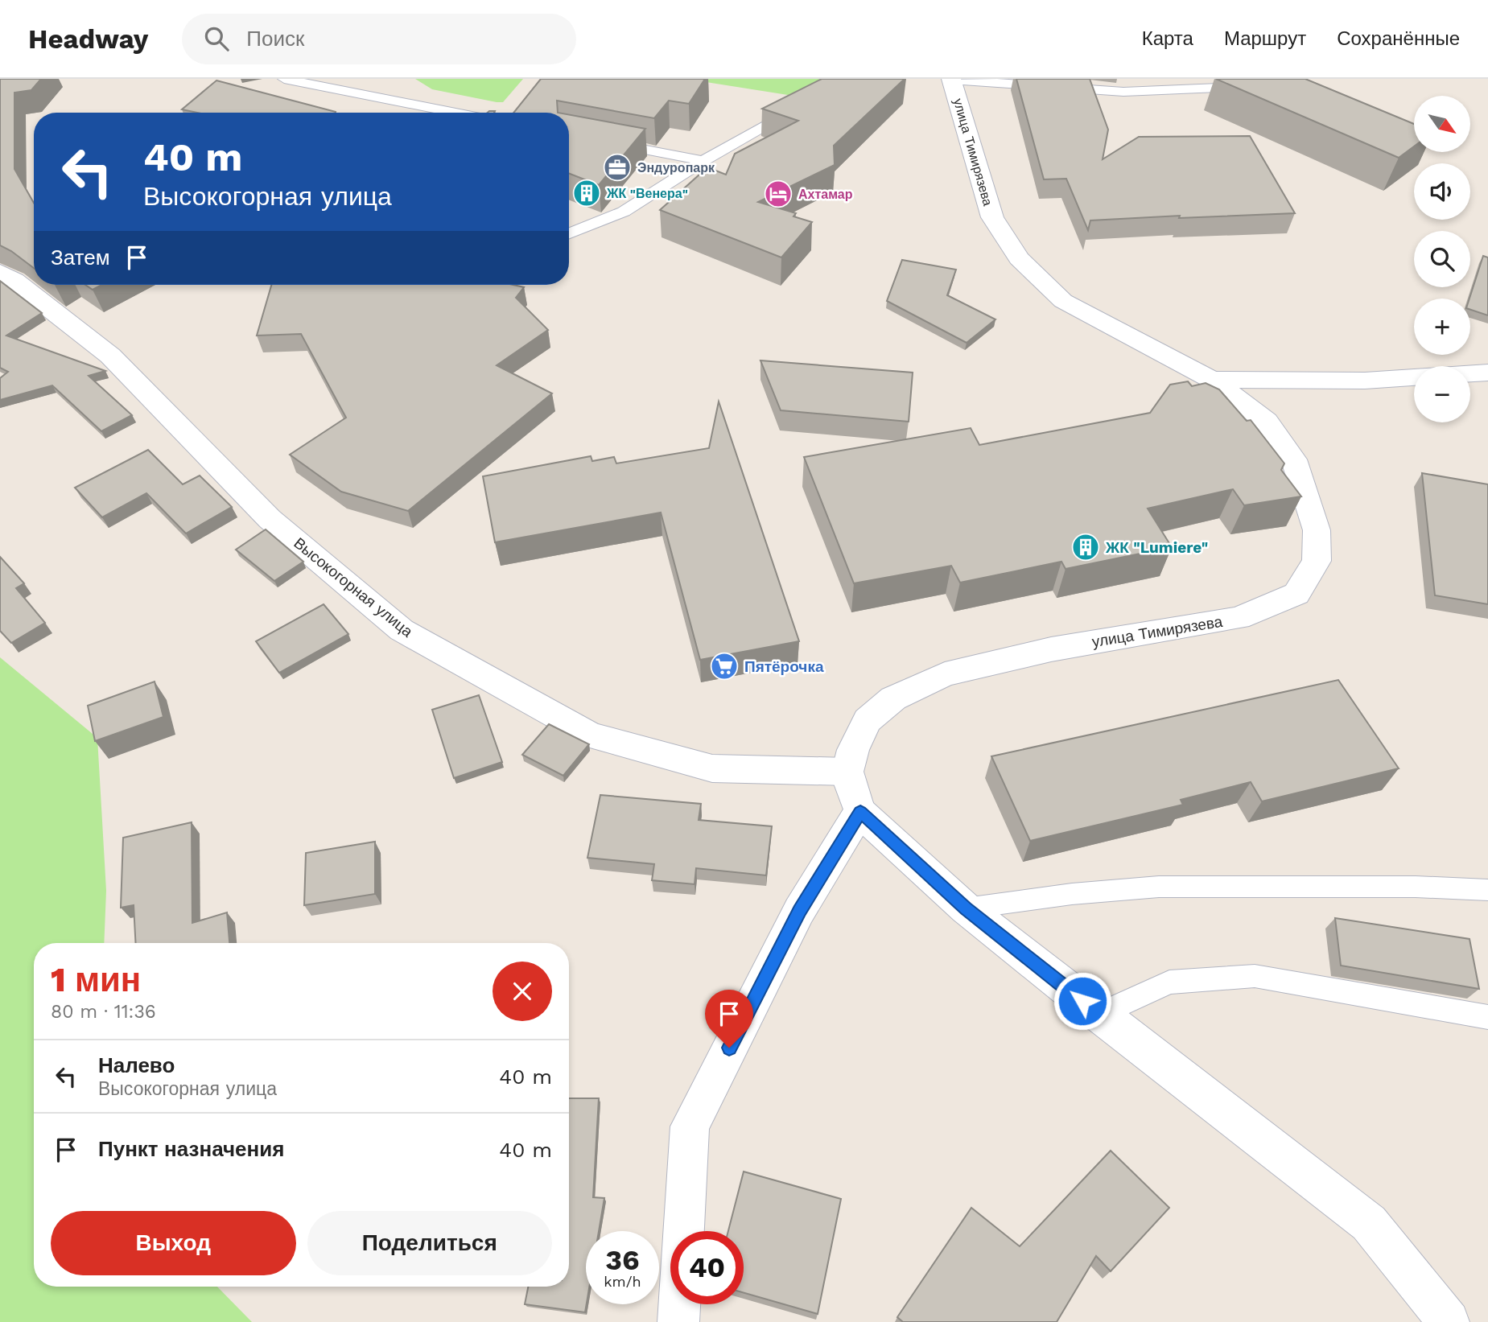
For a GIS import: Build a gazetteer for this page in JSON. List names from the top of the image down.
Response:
{
  "streets": {
    "street": ["улица Тимирязева", "Высокогорная улица"]
  },
  "crossings": [
    ["улица Тимирязева", "Высокогорная улица"]
  ],
  "places": {
    "office": ["Эндуропарк"],
    "building": ["ЖК \"Венера\"", "ЖК \"Lumiere\""],
    "hotel": ["Ахтамар"],
    "supermarket": ["Пятёрочка"]
  },
  "north": "bottom right",
  "page": {
    "header": "Headway",
    "search": "Поиск",
    "nav": ["Карта", "Маршрут", "Сохранённые"],
    "map_buttons": ["+", "−"],
    "turn": ["40 m", "Высокогорная улица"],
    "then": "Затем",
    "heading": ["1 мин", "80 m · 11:36"],
    "list": [
      {
        "name": "Налево",
        "note": "Высокогорная улица",
        "value": "40 m"
      },
      {
        "name": "Пункт назначения",
        "value": "40 m"
      }
    ],
    "buttons": ["Выход", "Поделиться"],
    "speed": "36 km/h",
    "limit": "40"
  }
}
